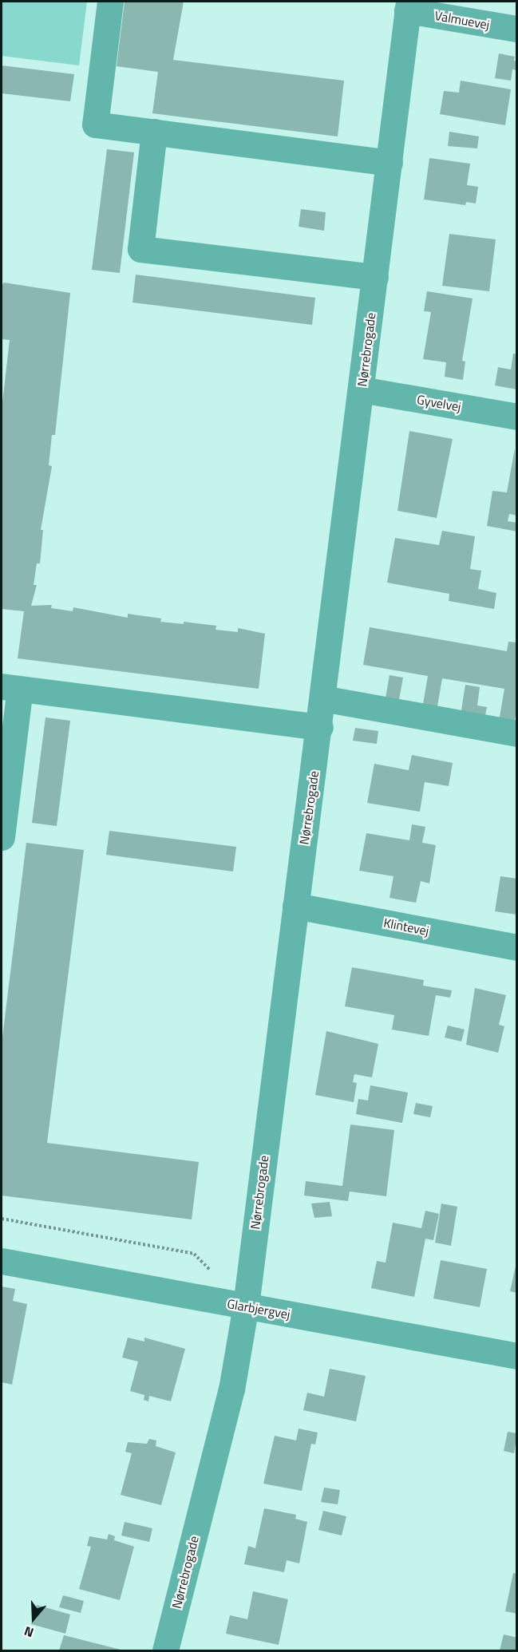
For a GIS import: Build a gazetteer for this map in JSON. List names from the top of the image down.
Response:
{
  "streets": {
    "street": [
      "Valmuevej",
      "Nørrebrogade",
      "Gyvelvej",
      "Klintevej",
      "Glarbjergvej"
    ]
  },
  "crossings": [
    ["Valmuevej", "Nørrebrogade"],
    ["Nørrebrogade", "Gyvelvej"],
    ["Nørrebrogade", "Klintevej"],
    ["Nørrebrogade", "Glarbjergvej"]
  ],
  "north": "bottom"
}
